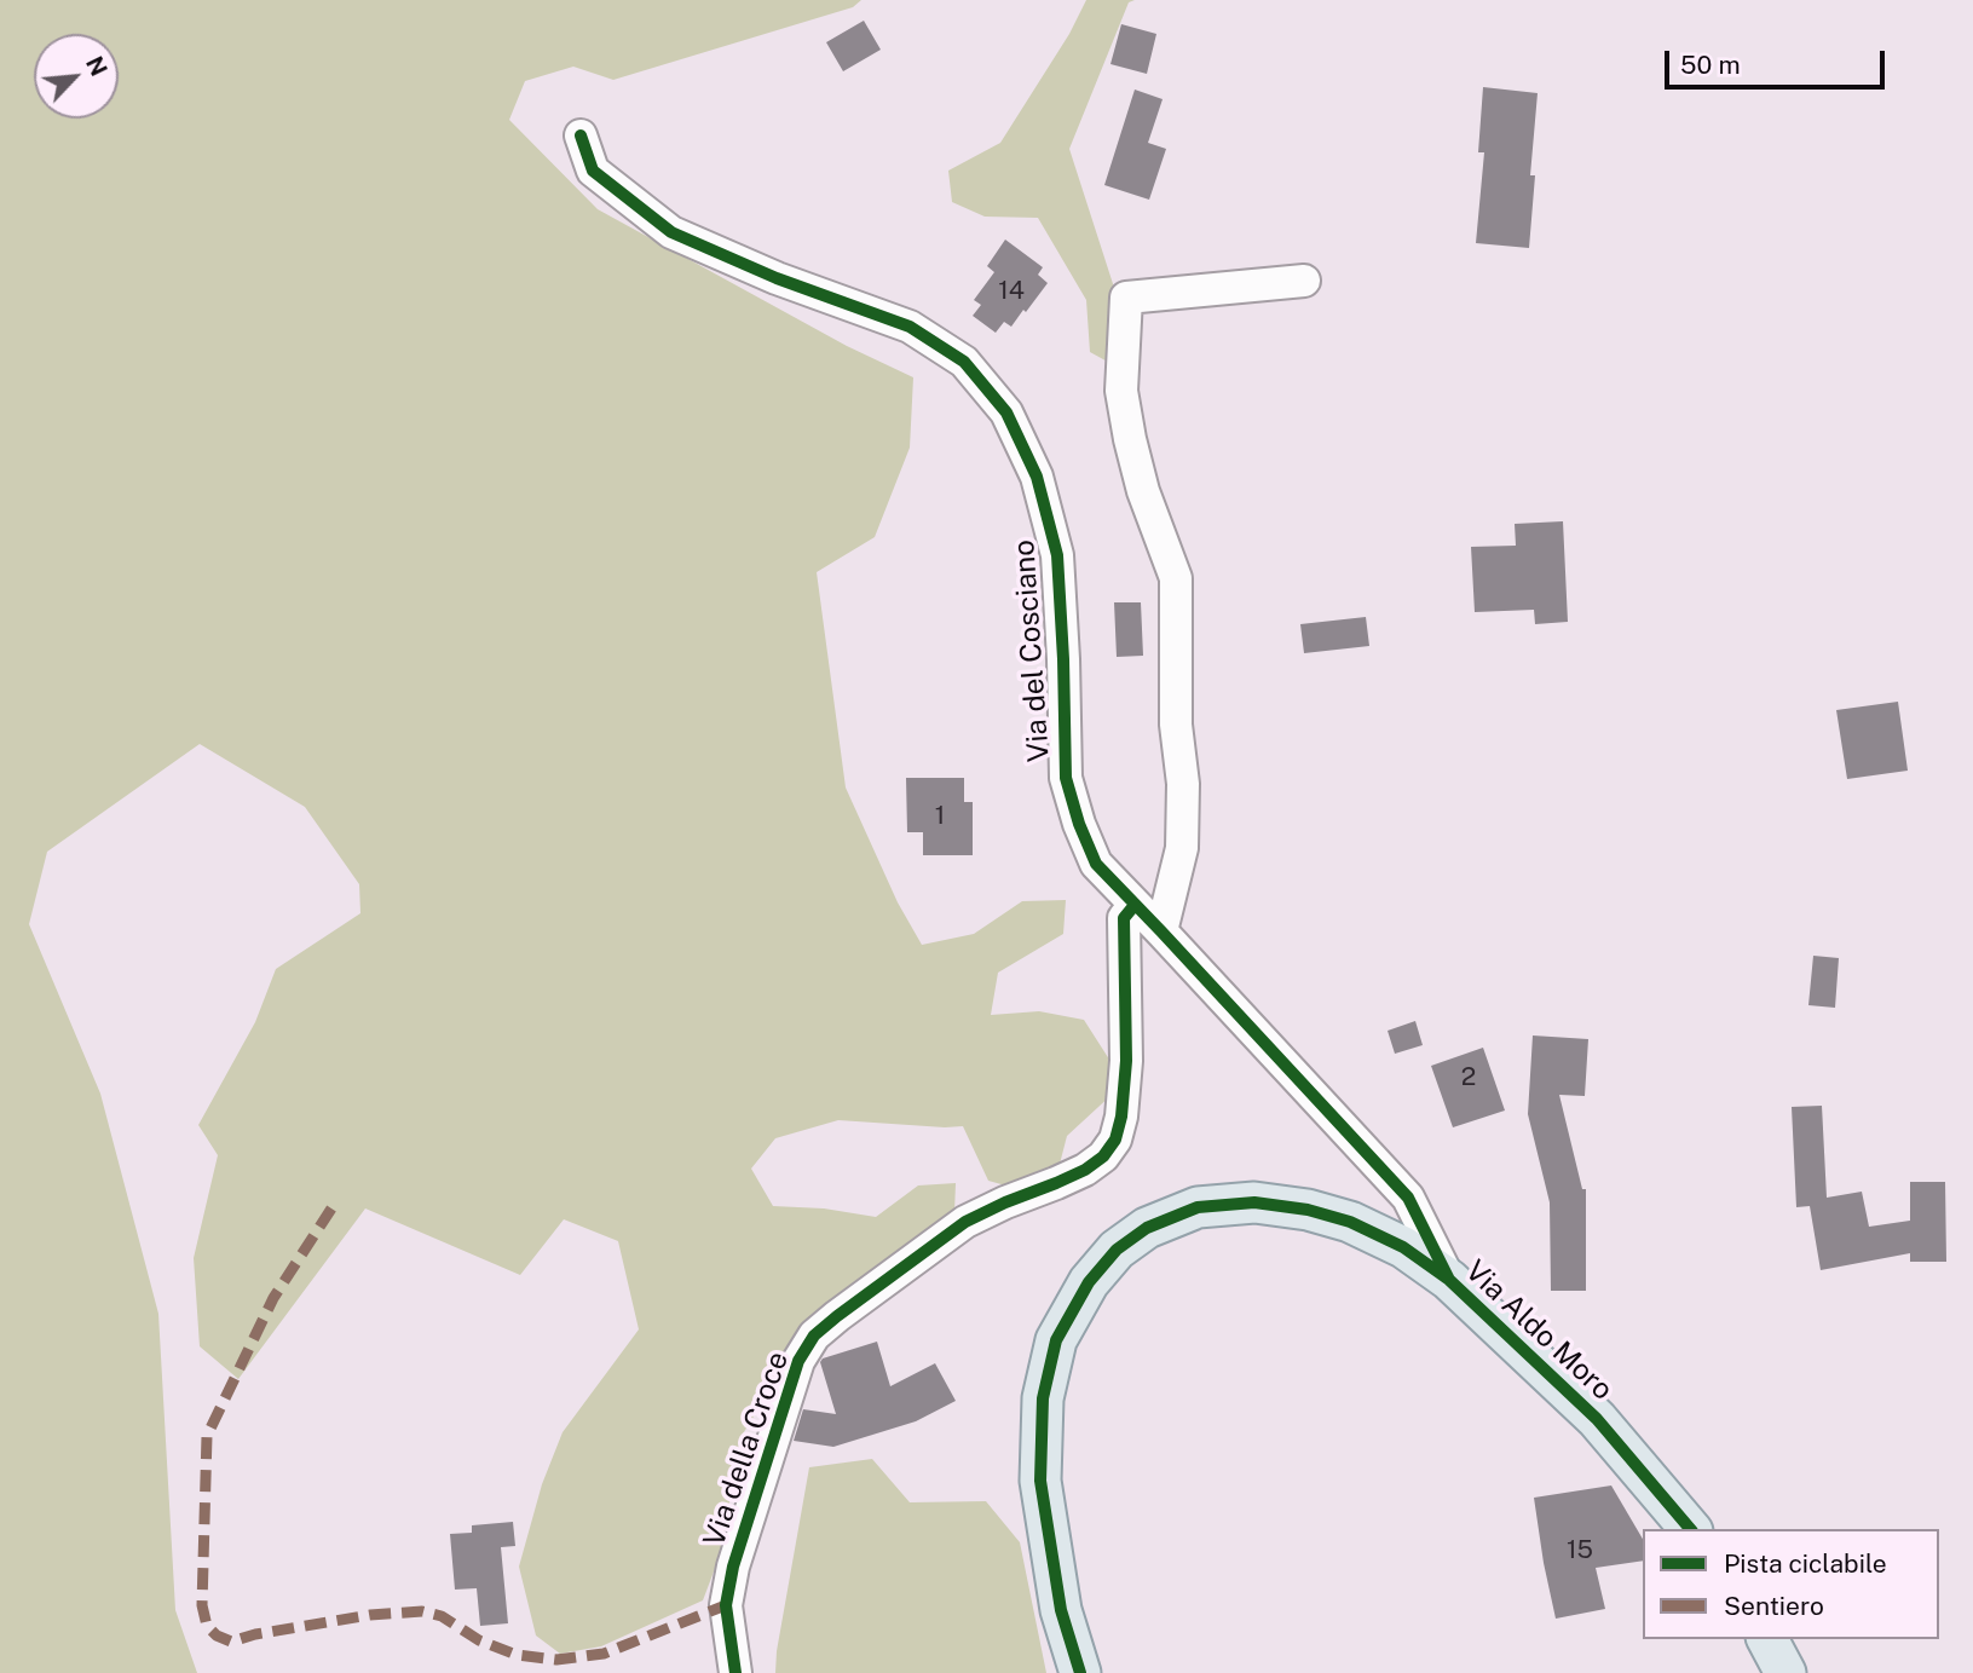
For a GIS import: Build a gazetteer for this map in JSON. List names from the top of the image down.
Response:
{
  "streets": {
    "main road": ["Via Aldo Moro"],
    "street": ["Via del Cosciano", "Via della Croce"]
  },
  "crossings": [
    ["Via del Cosciano", "Via Aldo Moro"],
    ["Via del Cosciano", "Via della Croce"]
  ],
  "house_numbers": [
    "14",
    "1",
    "2",
    "15"
  ],
  "legend": ["Pista ciclabile", "Sentiero"],
  "scale_bar": "50 m",
  "north": "top right"
}
